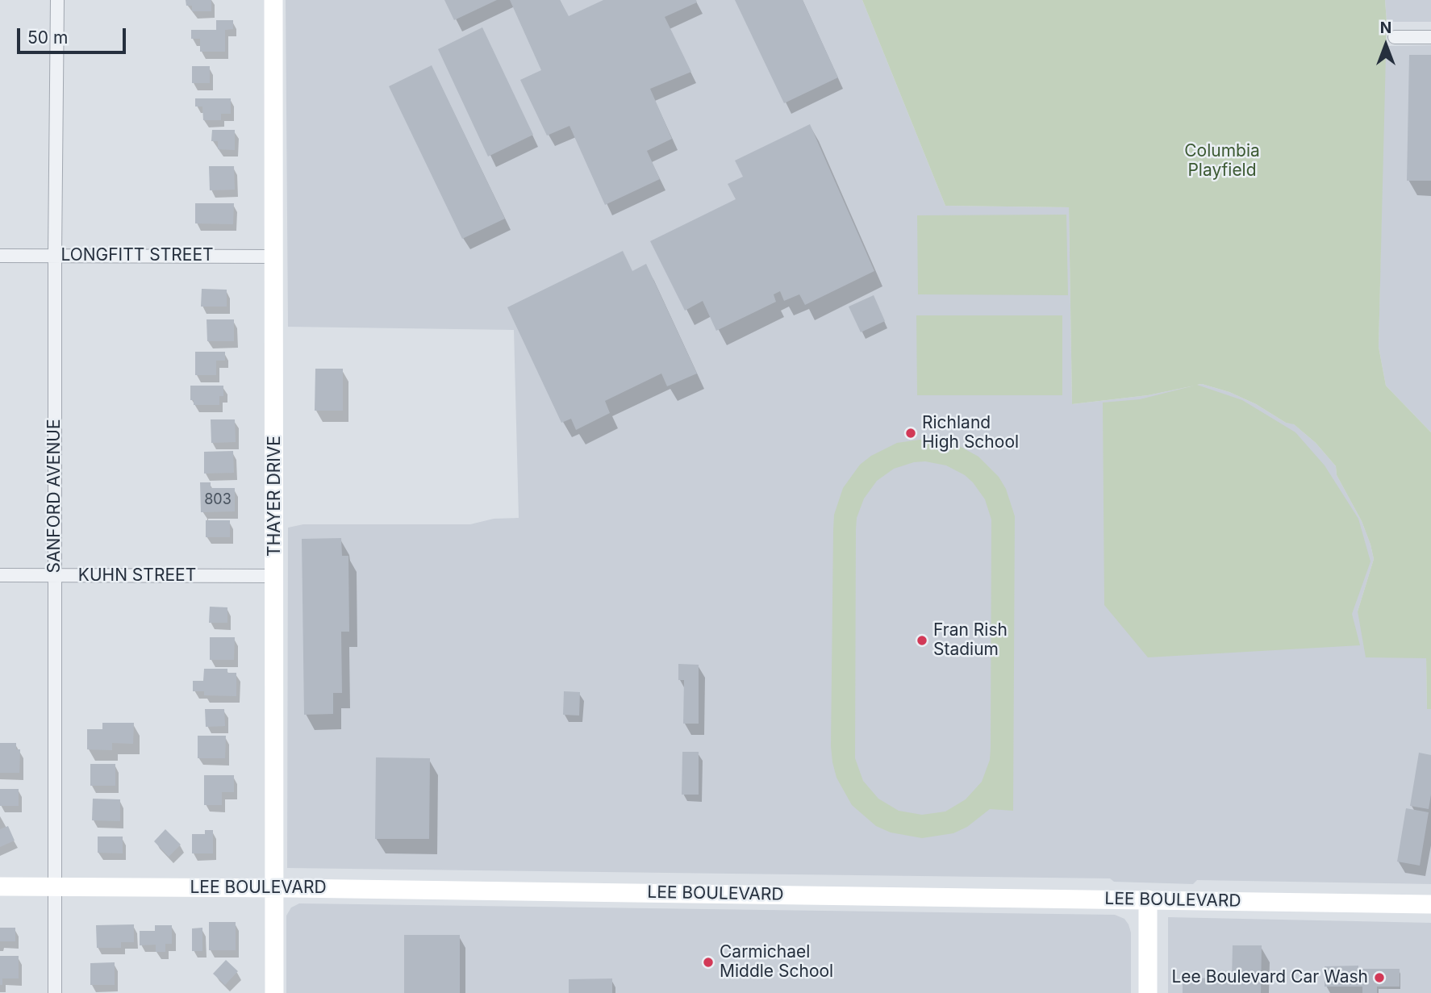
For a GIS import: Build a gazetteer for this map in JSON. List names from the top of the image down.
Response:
{
  "streets": {
    "street": [
      "LONGFITT STREET",
      "SANFORD AVENUE",
      "THAYER DRIVE",
      "KUHN STREET",
      "LEE BOULEVARD"
    ]
  },
  "crossings": [
    ["LONGFITT STREET", "SANFORD AVENUE"],
    ["LONGFITT STREET", "THAYER DRIVE"],
    ["SANFORD AVENUE", "KUHN STREET"],
    ["SANFORD AVENUE", "LEE BOULEVARD"],
    ["THAYER DRIVE", "KUHN STREET"],
    ["THAYER DRIVE", "LEE BOULEVARD"]
  ],
  "parks": ["Columbia Playfield"],
  "places": [
    "Richland High School",
    "Fran Rish Stadium",
    "Carmichael Middle School",
    "Lee Boulevard Car Wash"
  ],
  "house_numbers": ["803"],
  "scale_bar": "50 m",
  "north": "top"
}
